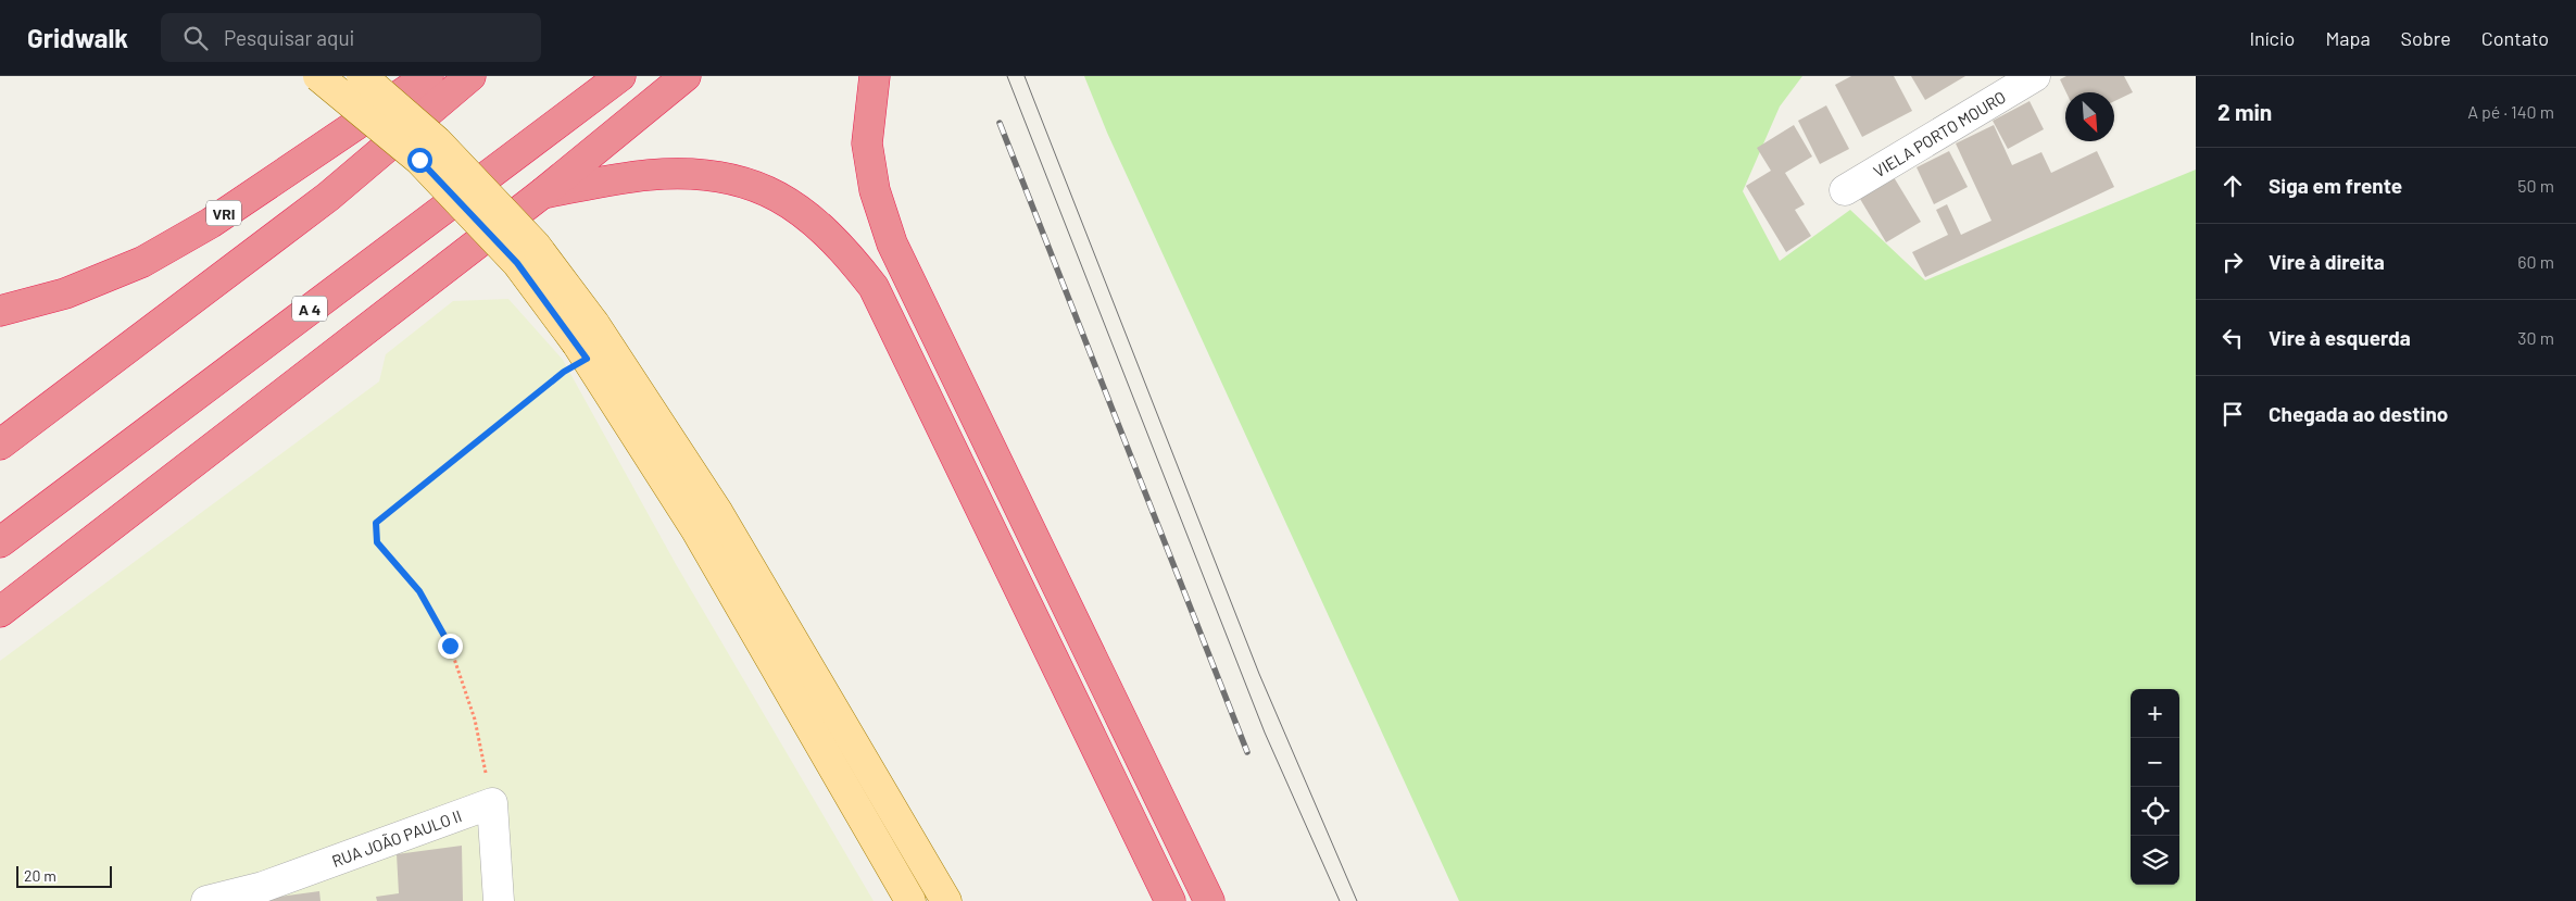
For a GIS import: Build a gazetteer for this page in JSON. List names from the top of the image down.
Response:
{
  "streets": {
    "highway": ["VRI", "A 4"],
    "street": ["VIELA PORTO MOURO", "RUA JOÃO PAULO II"]
  },
  "scale_bar": "20 m",
  "north": "bottom right",
  "page": {
    "header": "Gridwalk",
    "search": "Pesquisar aqui",
    "nav": [
      "Início",
      "Mapa",
      "Sobre",
      "Contato"
    ],
    "heading": ["2 min", "A pé · 140 m"],
    "list": [
      ["Siga em frente", "50 m"],
      ["Vire à direita", "60 m"],
      ["Vire à esquerda", "30 m"],
      "Chegada ao destino"
    ],
    "map_buttons": ["+", "−"],
    "scale": "20 m"
  }
}
